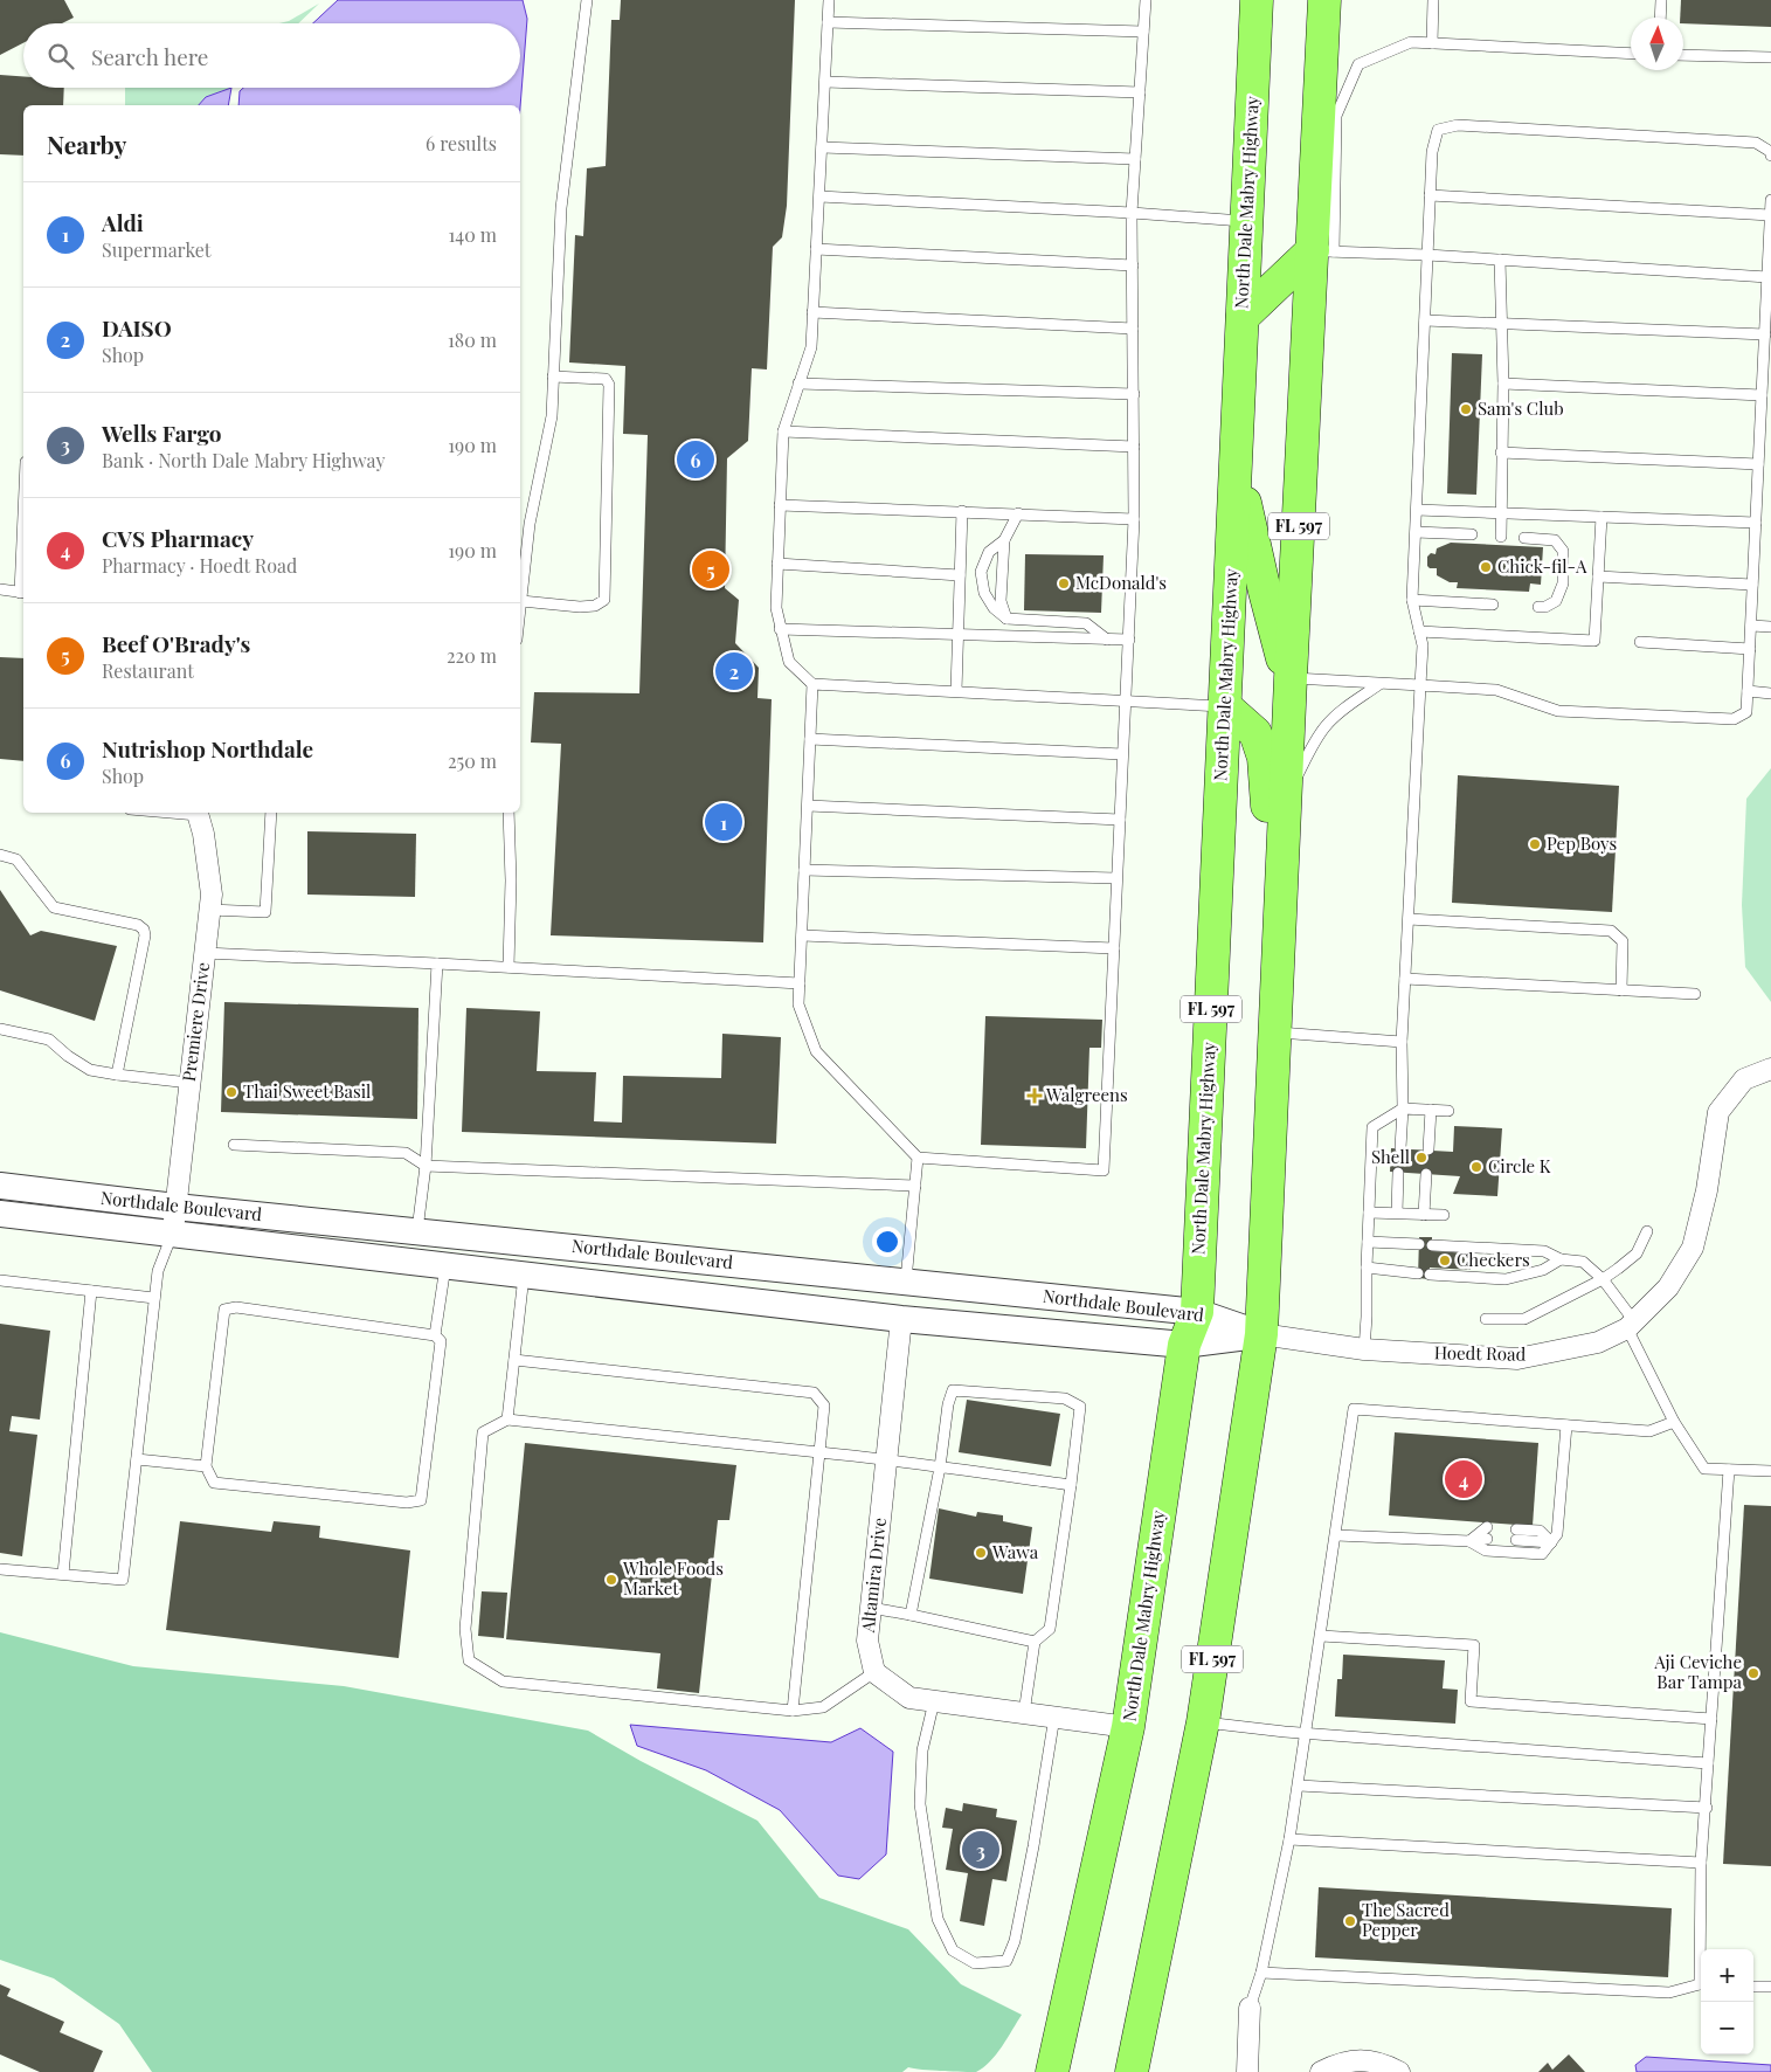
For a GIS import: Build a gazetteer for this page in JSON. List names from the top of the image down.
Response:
{
  "streets": {
    "main road": ["North Dale Mabry Highway", "FL 597"],
    "street": [
      "Premiere Drive",
      "Northdale Boulevard",
      "Hoedt Road",
      "Altamira Drive"
    ]
  },
  "crossings": [
    ["North Dale Mabry Highway", "Northdale Boulevard"],
    ["FL 597", "Northdale Boulevard"],
    ["FL 597", "Hoedt Road"],
    ["Premiere Drive", "Northdale Boulevard"],
    ["Northdale Boulevard", "Hoedt Road"],
    ["Northdale Boulevard", "Altamira Drive"]
  ],
  "places": {
    "other": [
      "Sam's Club",
      "Chick-fil-A",
      "McDonald's",
      "Pep Boys",
      "Thai Sweet Basil",
      "Shell",
      "Circle K",
      "Checkers",
      "Wawa",
      "Whole Foods Market",
      "Aji Ceviche Bar Tampa",
      "The Sacred Pepper"
    ],
    "health": ["Walgreens"]
  },
  "north": "top",
  "page": {
    "search": "Search here",
    "heading": ["Nearby", "6 results"],
    "list": [
      {
        "mark": "1",
        "name": "Aldi",
        "note": "Supermarket",
        "value": "140 m"
      },
      {
        "mark": "2",
        "name": "DAISO",
        "note": "Shop",
        "value": "180 m"
      },
      {
        "mark": "3",
        "name": "Wells Fargo",
        "note": "Bank · North Dale Mabry Highway",
        "value": "190 m"
      },
      {
        "mark": "4",
        "name": "CVS Pharmacy",
        "note": "Pharmacy · Hoedt Road",
        "value": "190 m"
      },
      {
        "mark": "5",
        "name": "Beef O'Brady's",
        "note": "Restaurant",
        "value": "220 m"
      },
      {
        "mark": "6",
        "name": "Nutrishop Northdale",
        "note": "Shop",
        "value": "250 m"
      }
    ],
    "pins": [
      "6",
      "5",
      "2",
      "1",
      "4",
      "3"
    ],
    "map_buttons": ["+", "−"]
  }
}
